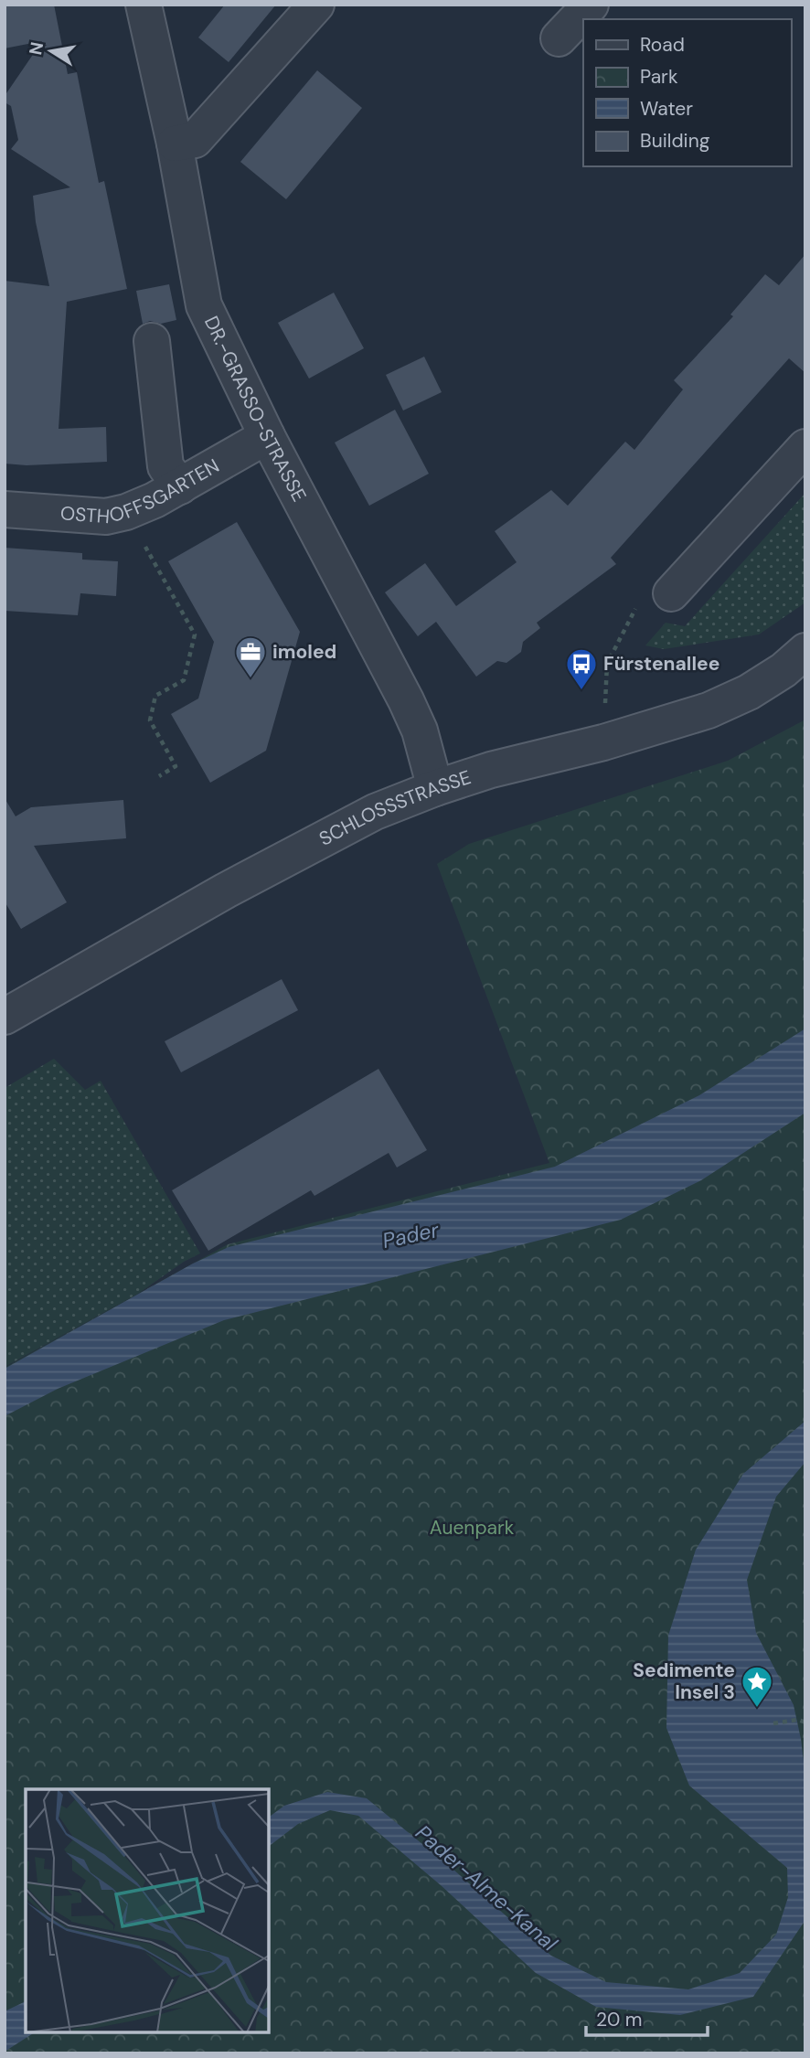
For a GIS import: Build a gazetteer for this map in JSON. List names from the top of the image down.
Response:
{
  "streets": {
    "street": ["DR.-GRASSO-STRASSE", "OSTHOFFSGARTEN", "SCHLOSSSTRASSE"]
  },
  "crossings": [
    ["DR.-GRASSO-STRASSE", "OSTHOFFSGARTEN"],
    ["DR.-GRASSO-STRASSE", "SCHLOSSSTRASSE"]
  ],
  "water": ["Pader", "Pader-Alme-Kanal"],
  "parks": ["Auenpark"],
  "places": {
    "office": ["imoled"],
    "bus stop": ["Fürstenallee"],
    "place": ["Sedimente Insel 3"]
  },
  "legend": [
    "Road",
    "Park",
    "Water",
    "Building"
  ],
  "scale_bar": "20 m",
  "north": "left"
}
